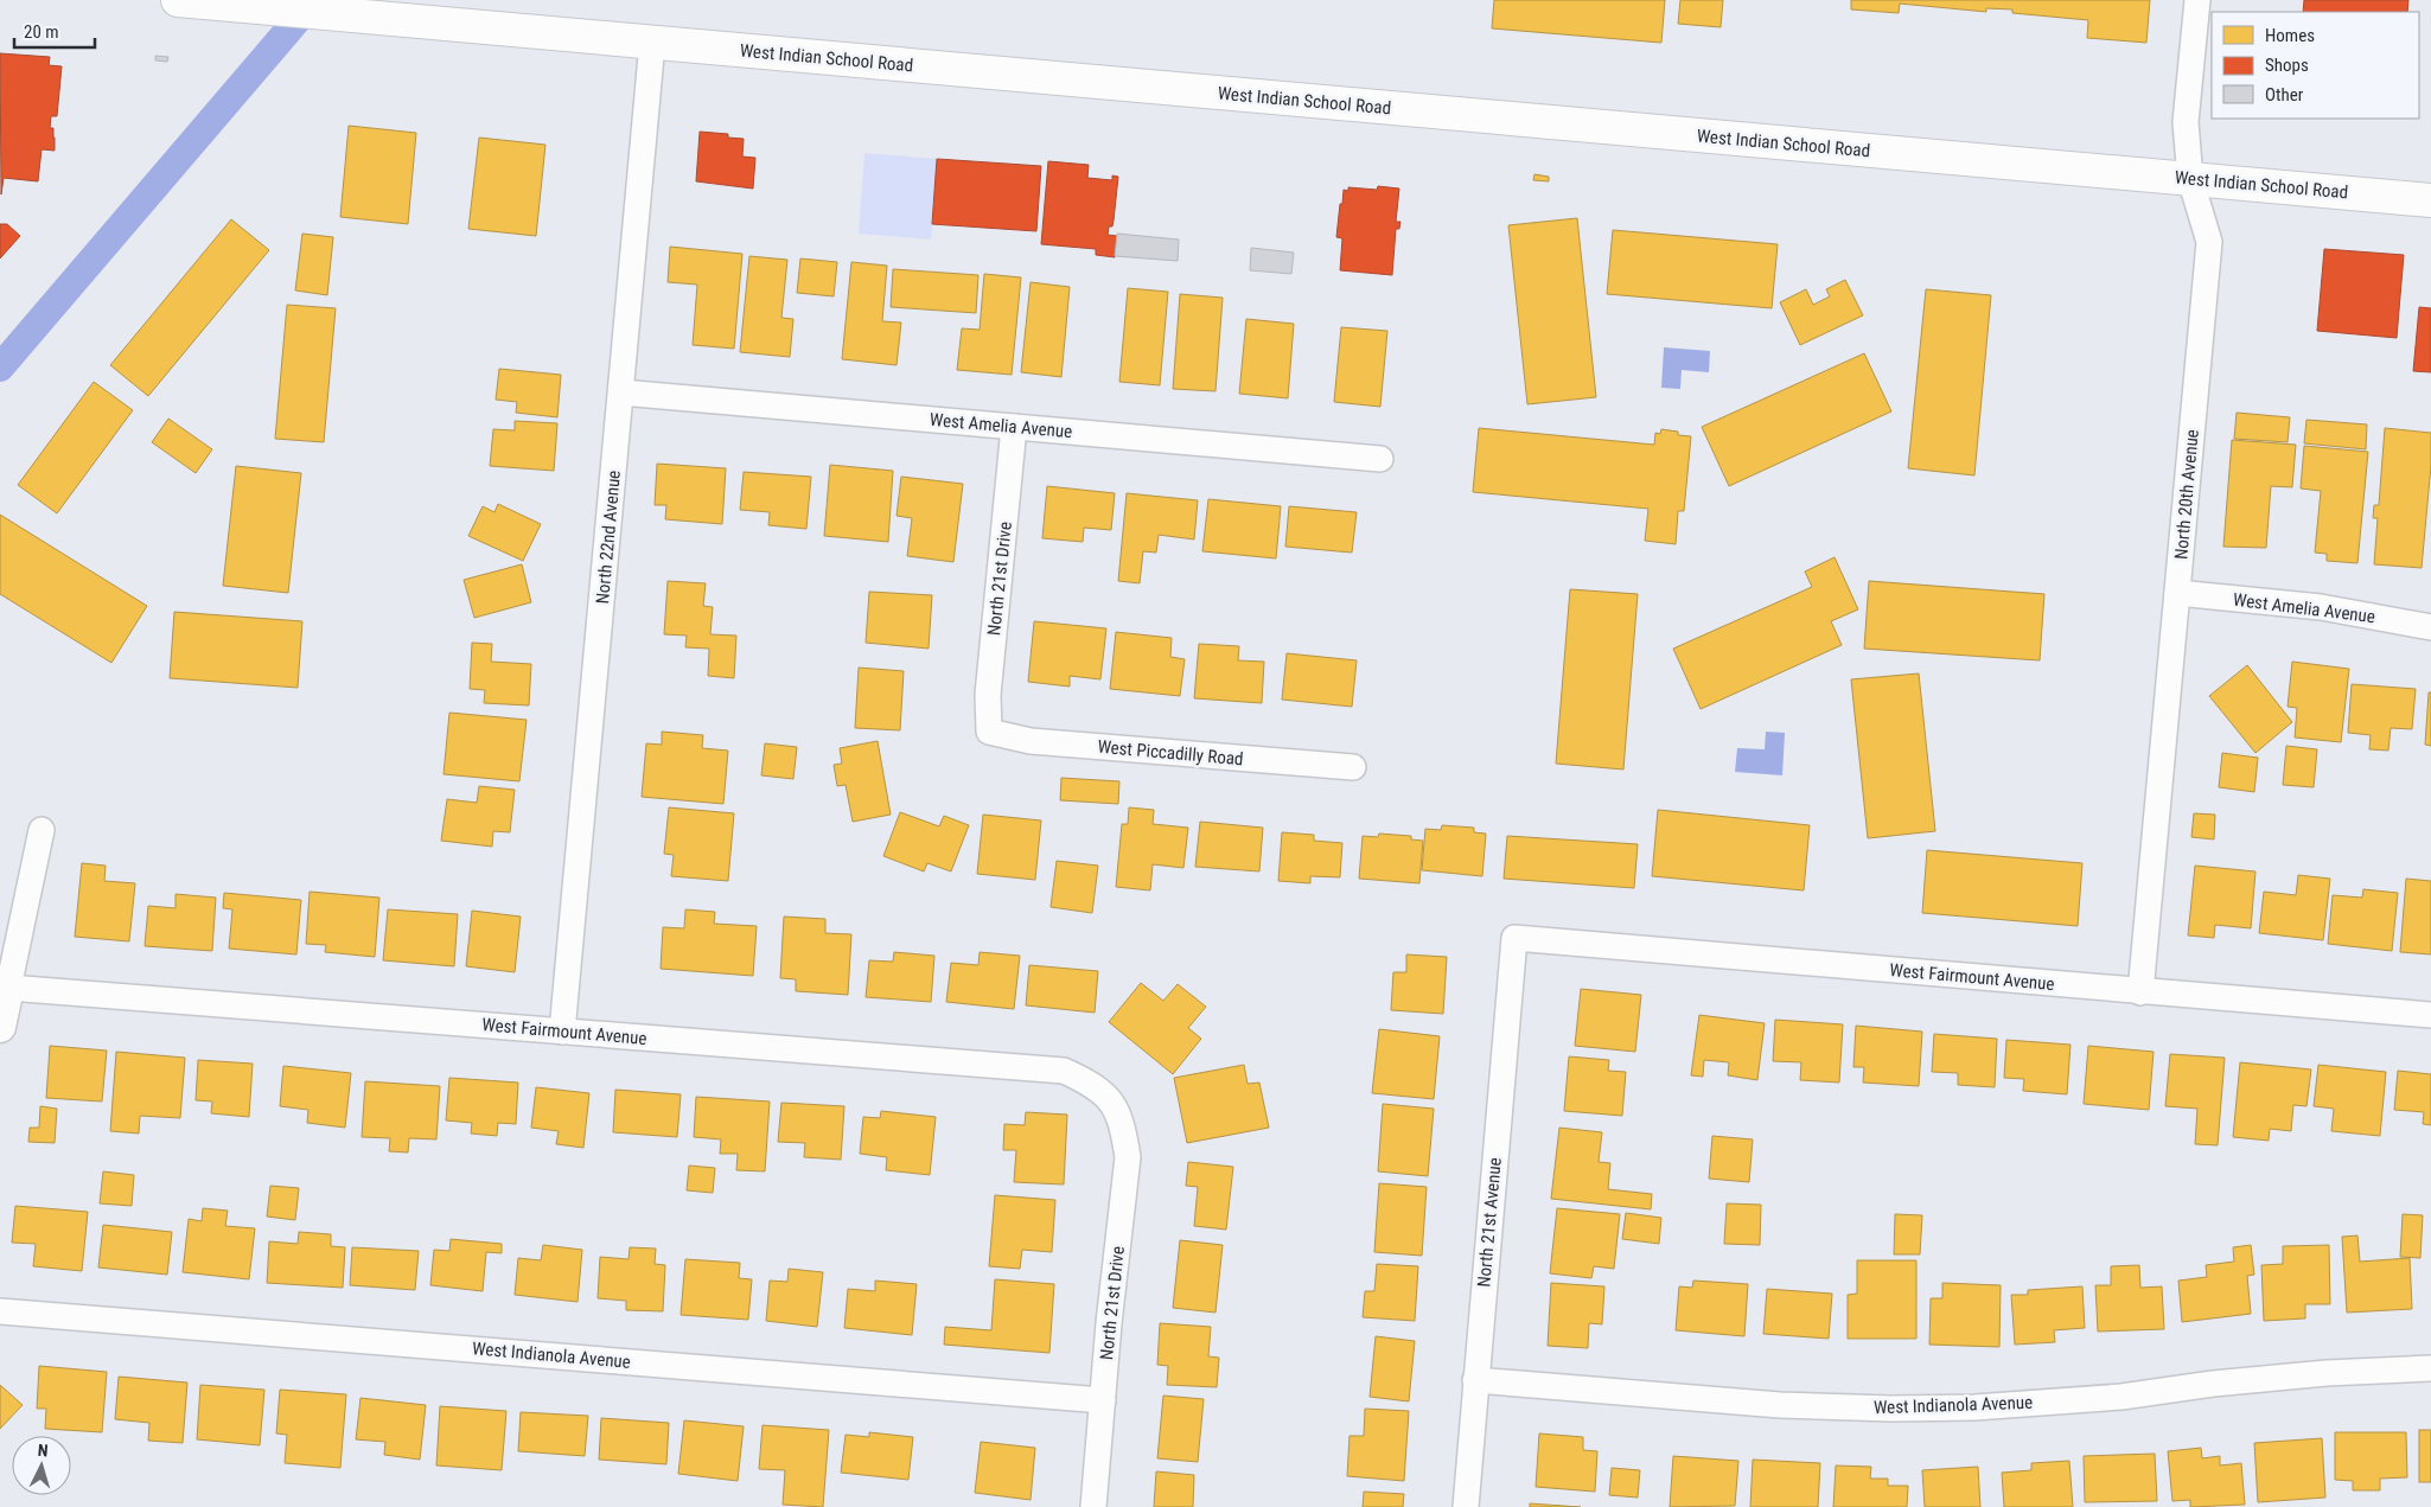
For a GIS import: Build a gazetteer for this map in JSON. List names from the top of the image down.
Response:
{
  "streets": {
    "main road": ["West Indian School Road"],
    "street": [
      "West Amelia Avenue",
      "North 20th Avenue",
      "North 22nd Avenue",
      "North 21st Drive",
      "West Piccadilly Road",
      "West Fairmount Avenue",
      "North 21st Avenue",
      "West Indianola Avenue"
    ]
  },
  "crossings": [
    ["West Indian School Road", "North 20th Avenue"],
    ["West Indian School Road", "North 22nd Avenue"],
    ["West Amelia Avenue", "North 20th Avenue"],
    ["West Amelia Avenue", "North 22nd Avenue"],
    ["West Amelia Avenue", "North 21st Drive"],
    ["North 20th Avenue", "West Fairmount Avenue"],
    ["North 22nd Avenue", "West Fairmount Avenue"],
    ["North 21st Drive", "West Piccadilly Road"],
    ["North 21st Drive", "West Fairmount Avenue"],
    ["North 21st Drive", "West Indianola Avenue"],
    ["West Fairmount Avenue", "North 21st Avenue"],
    ["North 21st Avenue", "West Indianola Avenue"]
  ],
  "legend": ["Homes", "Shops", "Other"],
  "scale_bar": "20 m",
  "north": "top"
}
